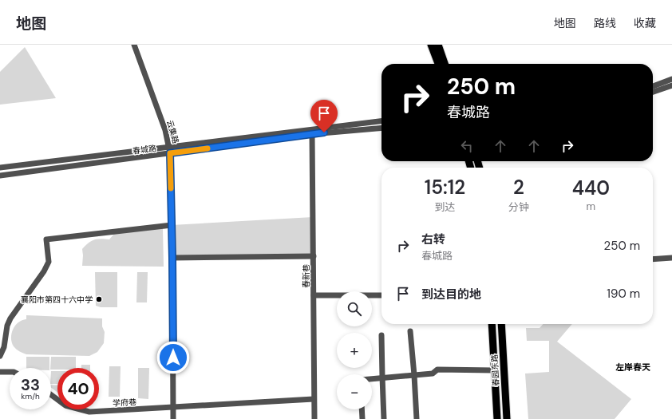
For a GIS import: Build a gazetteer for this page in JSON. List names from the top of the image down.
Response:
{
  "streets": {
    "main road": ["春园东路"],
    "street": [
      "云集路",
      "春城路",
      "春新巷",
      "学府巷"
    ]
  },
  "crossings": [
    ["云集路", "春城路"],
    ["云集路", "学府巷"],
    ["春城路", "春新巷"],
    ["春新巷", "学府巷"]
  ],
  "districts": ["左岸春天"],
  "places": ["襄阳市第四十六中学"],
  "page": {
    "header": "地图",
    "nav": ["地图", "路线", "收藏"],
    "turn": ["250 m", "春城路"],
    "eta": [
      "15:12",
      "到达",
      "2",
      "分钟",
      "440",
      "m"
    ],
    "list": [
      {
        "name": "右转",
        "note": "春城路",
        "value": "250 m"
      },
      {
        "name": "到达目的地",
        "value": "190 m"
      }
    ],
    "map_buttons": ["+", "−"],
    "speed": "33 km/h",
    "limit": "40"
  }
}
